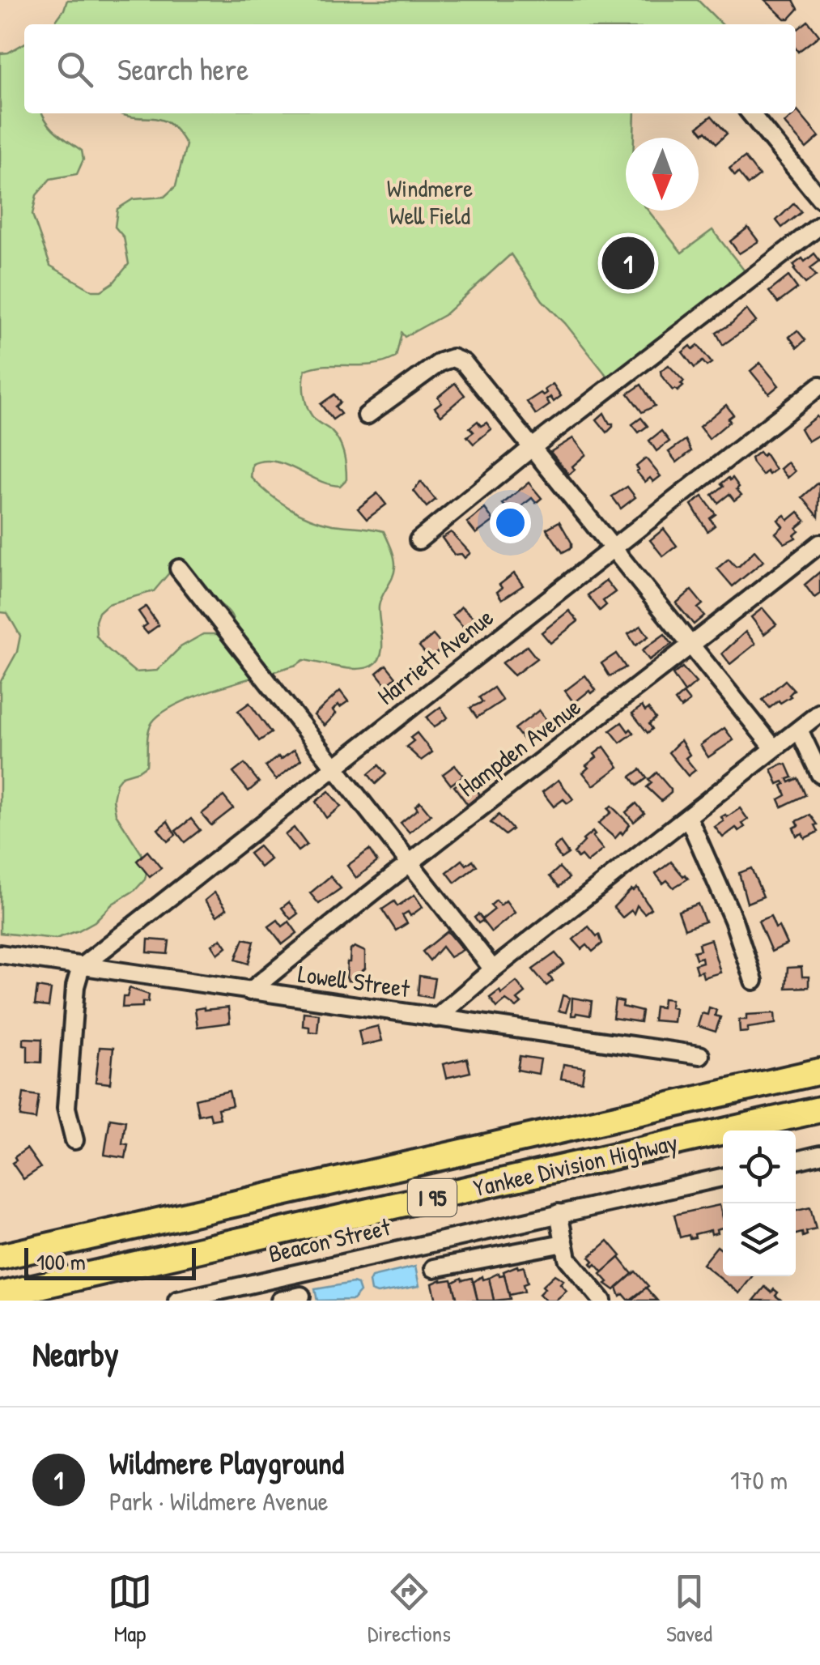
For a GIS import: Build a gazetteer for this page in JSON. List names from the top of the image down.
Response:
{
  "streets": {
    "highway": ["Yankee Division Highway", "I 95"],
    "street": [
      "Harriett Avenue",
      "Hampden Avenue",
      "Lowell Street",
      "Beacon Street"
    ]
  },
  "crossings": [
    ["Harriett Avenue", "Lowell Street"],
    ["Hampden Avenue", "Lowell Street"]
  ],
  "parks": ["Windmere Well Field"],
  "scale_bar": "100 m",
  "north": "bottom",
  "page": {
    "search": "Search here",
    "pins": "1",
    "scale": "100 m",
    "heading": "Nearby",
    "list": [
      {
        "mark": "1",
        "name": "Wildmere Playground",
        "note": "Park · Wildmere Avenue",
        "value": "170 m"
      }
    ],
    "nav": ["Map", "Directions", "Saved"]
  }
}
